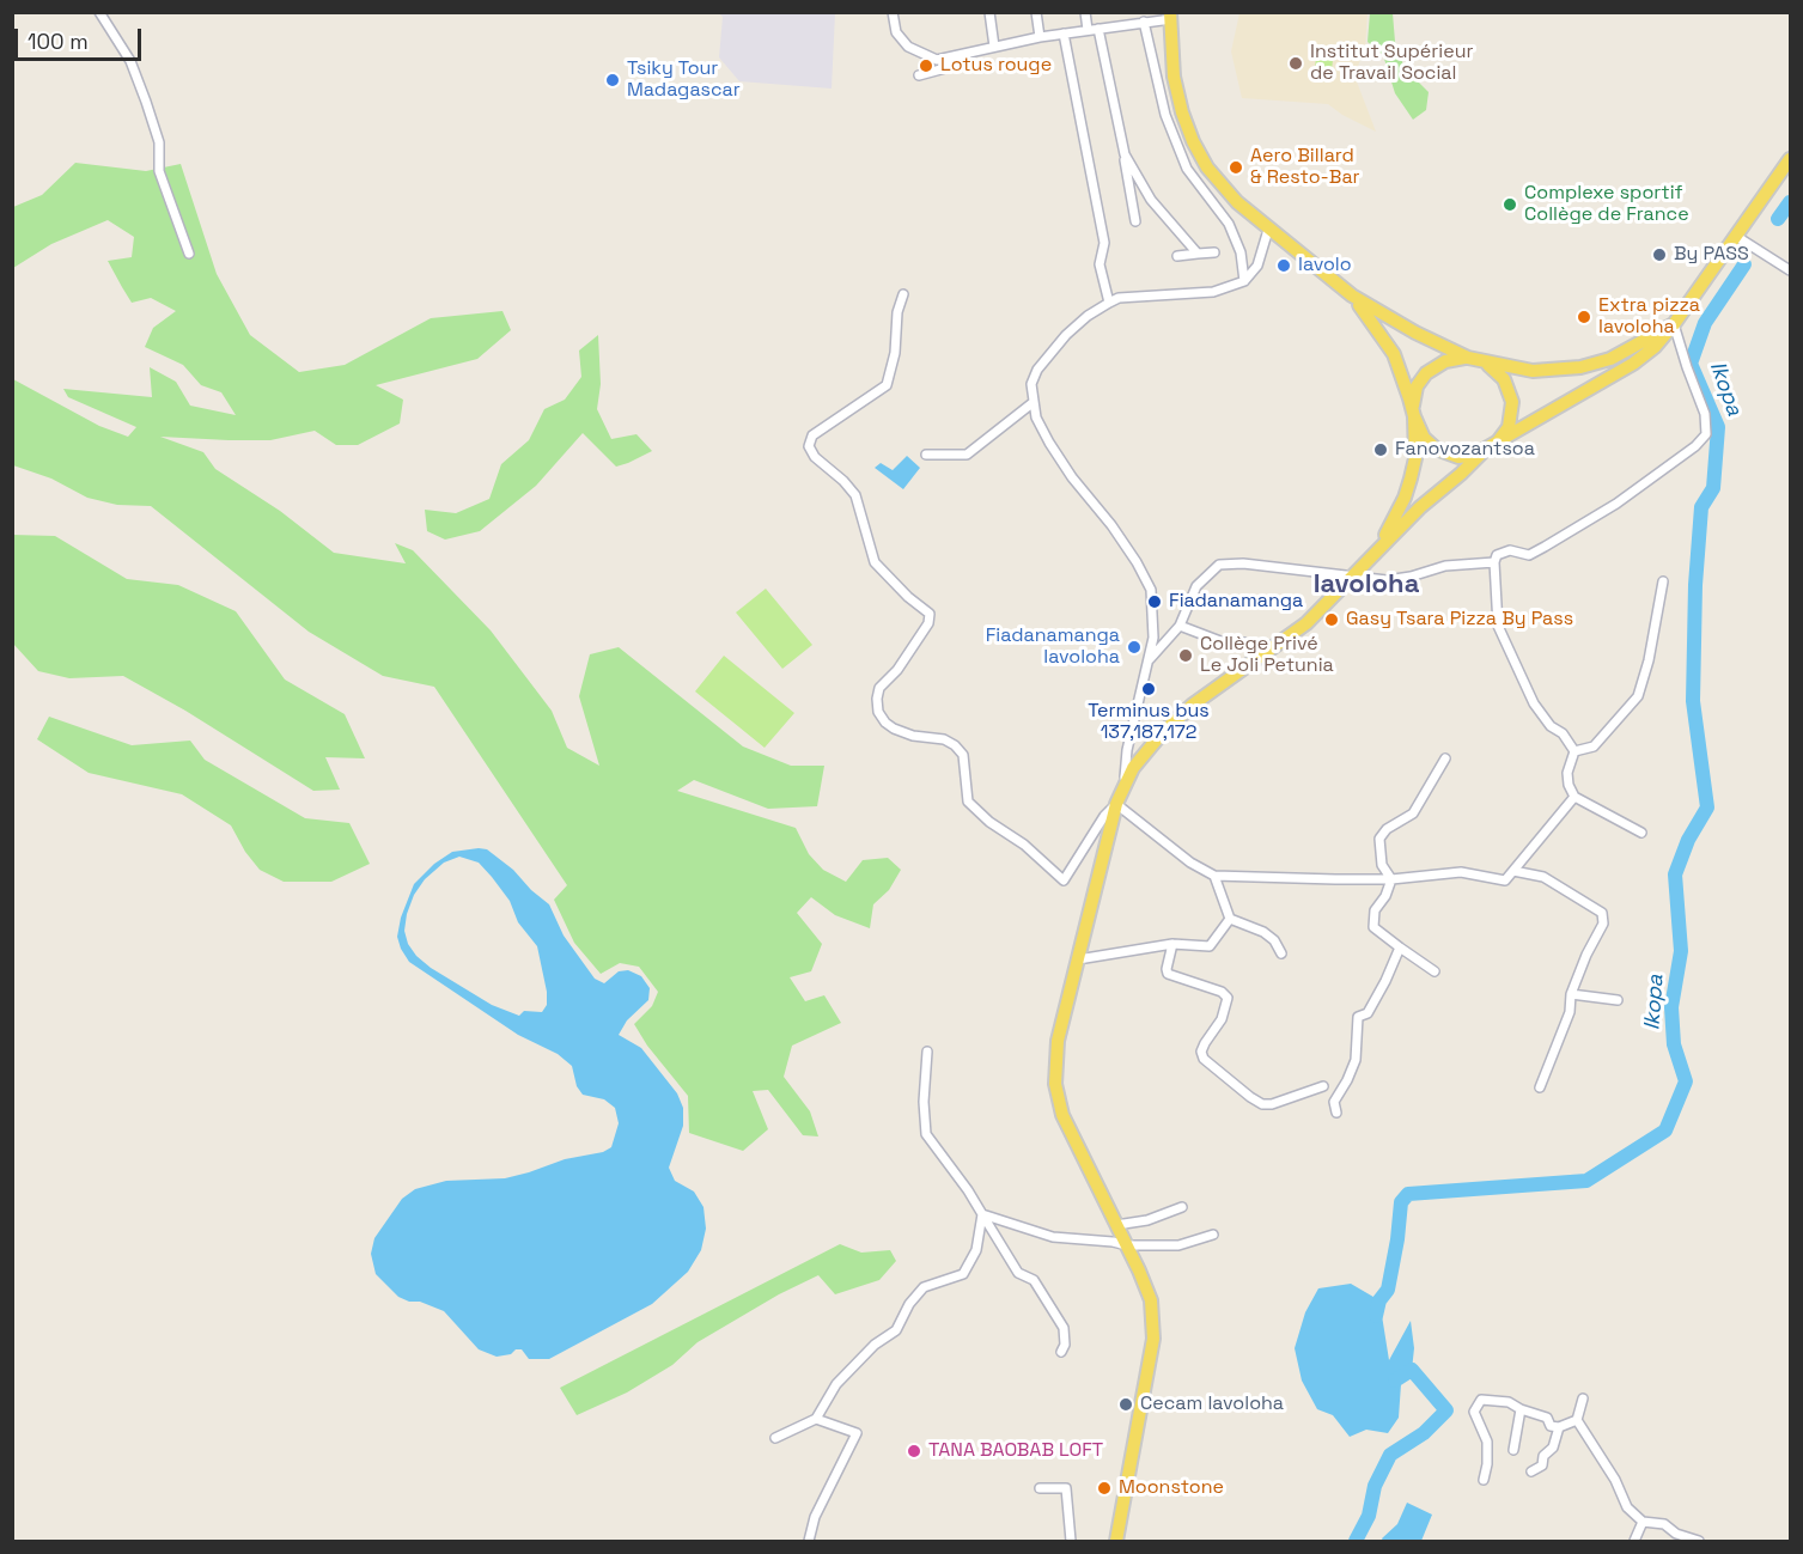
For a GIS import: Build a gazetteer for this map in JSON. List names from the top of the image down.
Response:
{
  "districts": ["Iavoloha"],
  "water": ["Ikopa"],
  "places": [
    "Institut Supérieur de Travail Social",
    "Lotus rouge",
    "Tsiky Tour Madagascar",
    "Aero Billard & Resto-Bar",
    "Complexe sportif Collège de France",
    "By PASS",
    "Iavolo",
    "Extra pizza Iavoloha",
    "Fanovozantsoa",
    "Fiadanamanga",
    "Gasy Tsara Pizza By Pass",
    "Fiadanamanga Iavoloha",
    "Collège Privé Le Joli Petunia",
    "Terminus bus 137,187,172",
    "Cecam Iavoloha",
    "TANA BAOBAB LOFT",
    "Moonstone"
  ],
  "scale_bar": "100 m"
}
